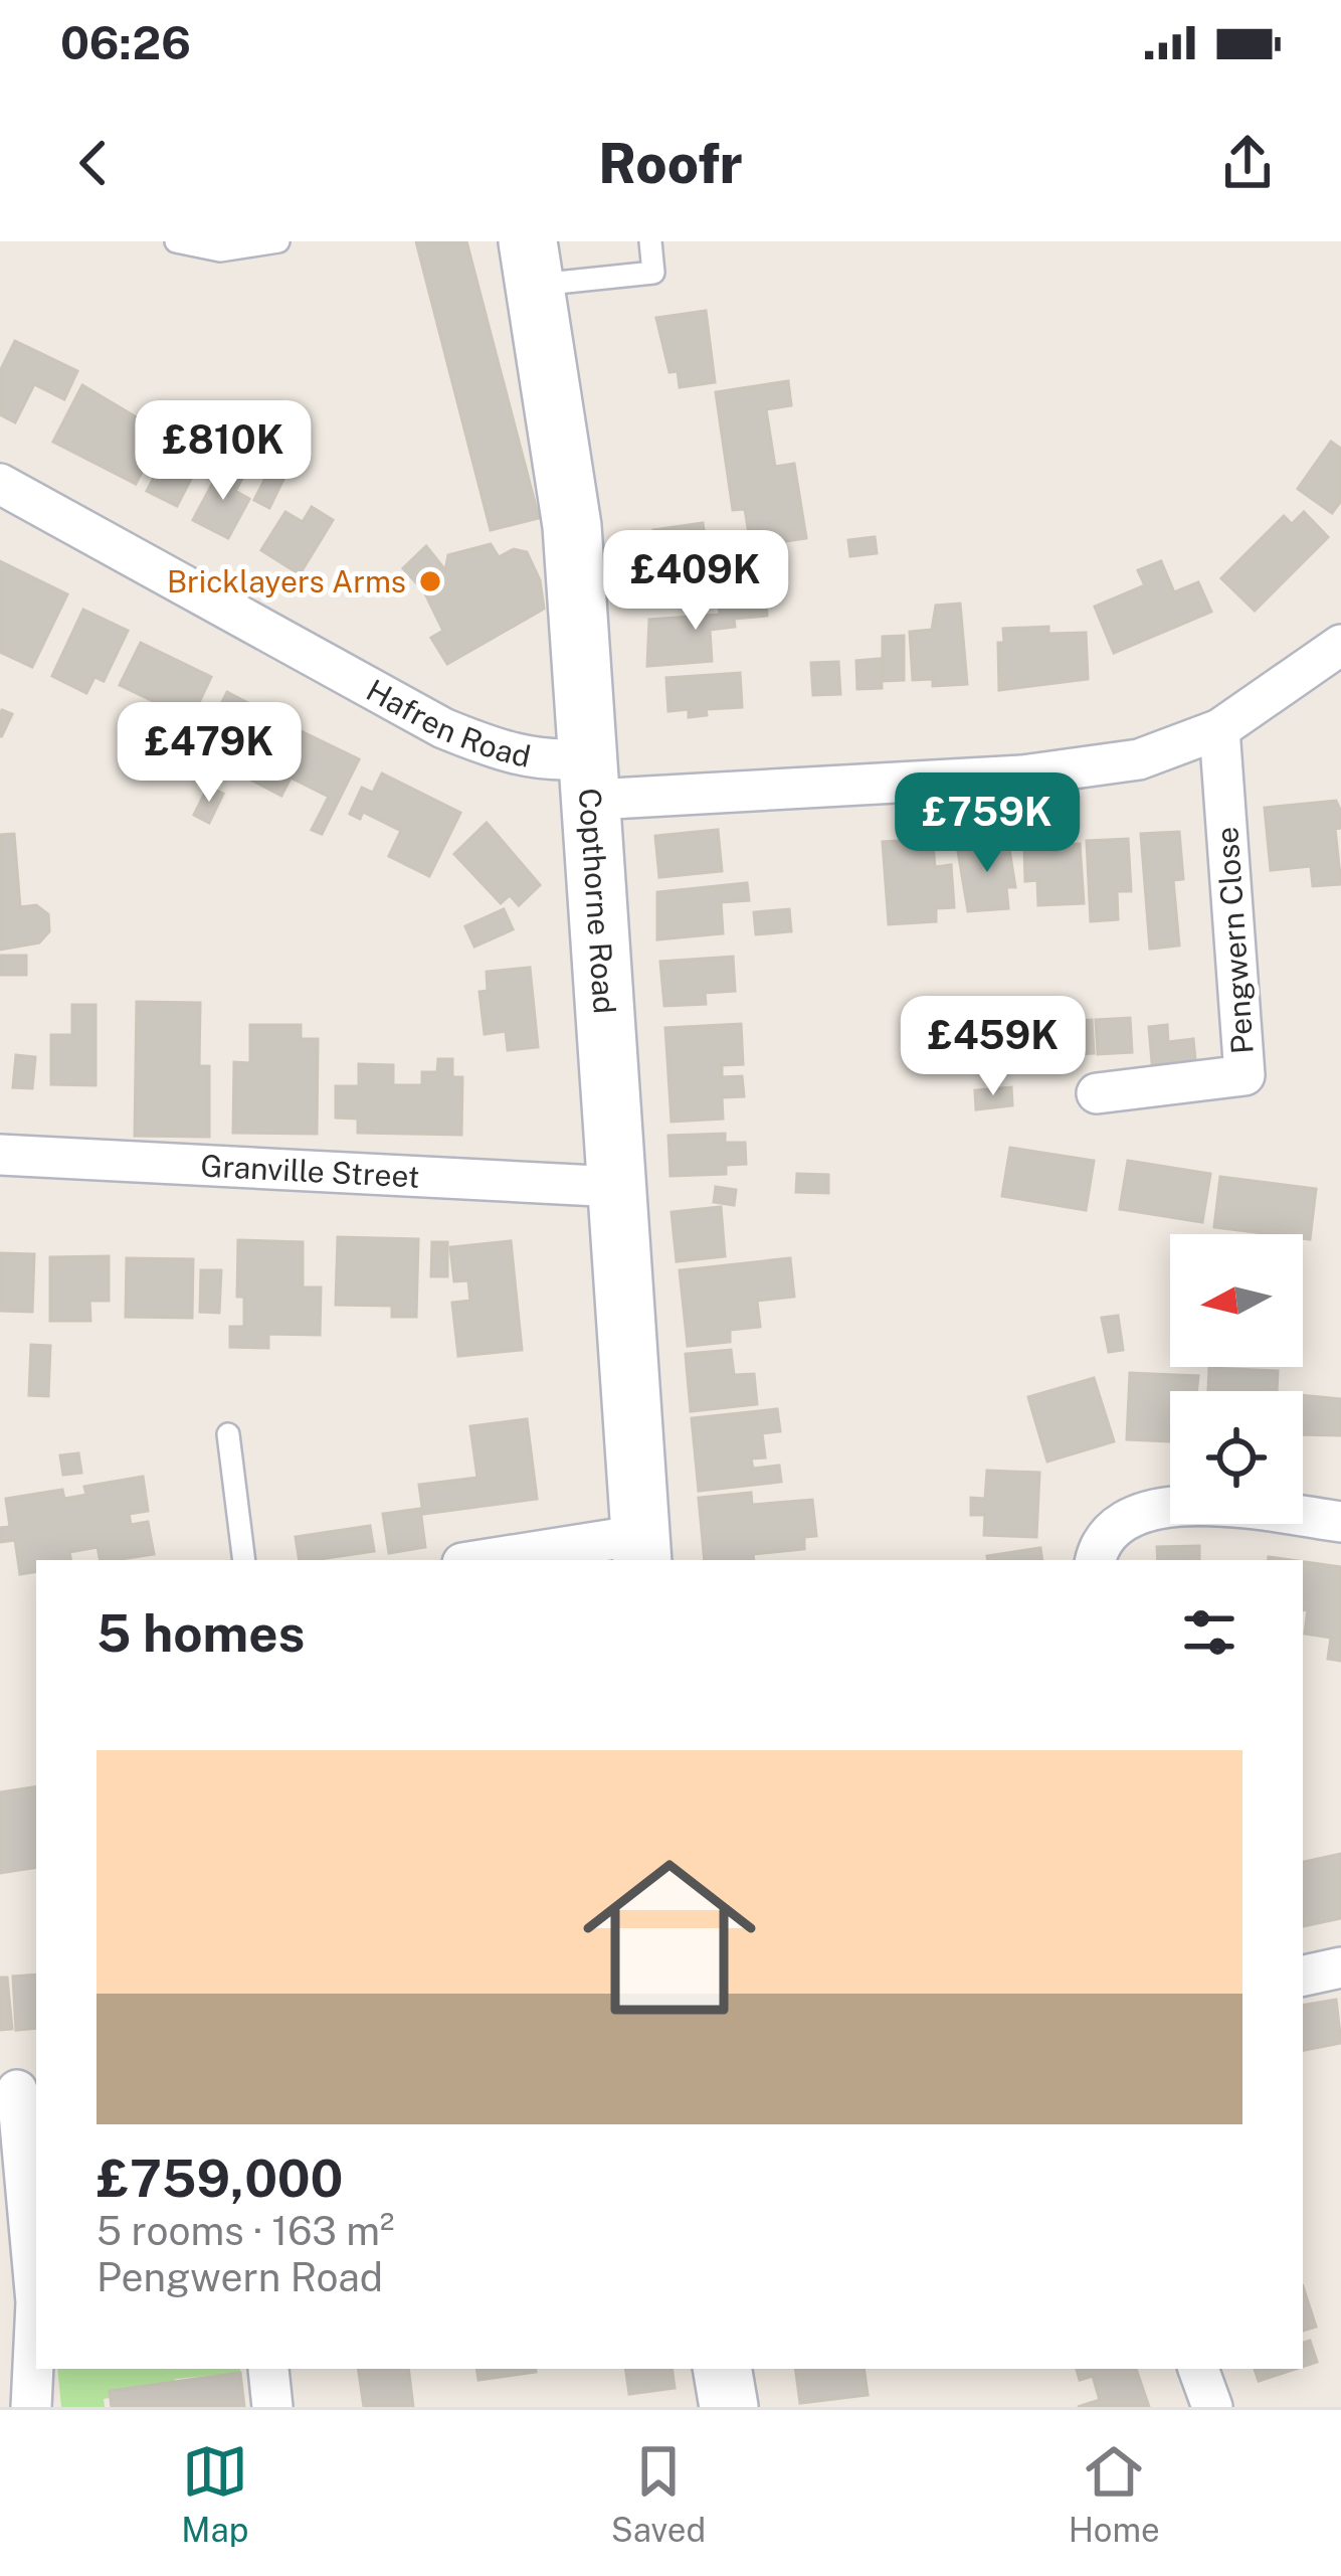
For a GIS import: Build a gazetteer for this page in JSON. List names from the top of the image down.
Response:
{
  "streets": {
    "main road": ["Copthorne Road"],
    "street": ["Hafren Road", "Pengwern Close", "Granville Street"]
  },
  "crossings": [
    ["Hafren Road", "Copthorne Road"],
    ["Hafren Road", "Pengwern Close"],
    ["Copthorne Road", "Granville Street"]
  ],
  "places": ["Bricklayers Arms"],
  "north": "left",
  "page": {
    "status": "06:26",
    "header": "Roofr",
    "price": [
      "£810K",
      "£409K",
      "£479K",
      "£759K",
      "£459K"
    ],
    "heading": "5 homes",
    "list": [
      {
        "name": "£759,000",
        "note": "5 rooms · 163 m² · Pengwern Road"
      }
    ],
    "tabs": ["Map", "Saved", "Home"]
  }
}
